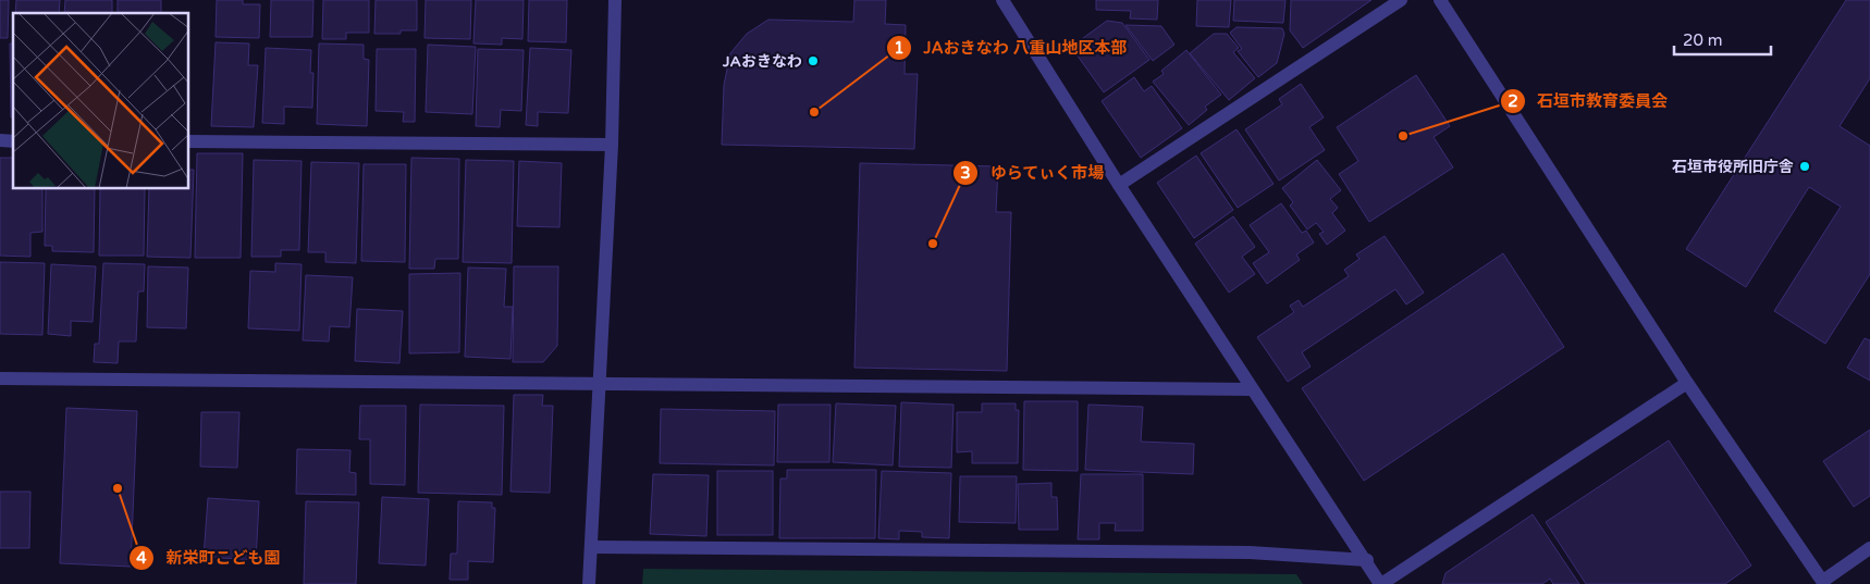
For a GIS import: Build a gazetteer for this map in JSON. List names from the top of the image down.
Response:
{
  "places": [
    "JAおきなわ",
    "JAおきなわ 八重山地区本部",
    "石垣市教育委員会",
    "石垣市役所旧庁舎",
    "ゆらてぃく市場",
    "新栄町こども園"
  ],
  "scale_bar": "20 m"
}
